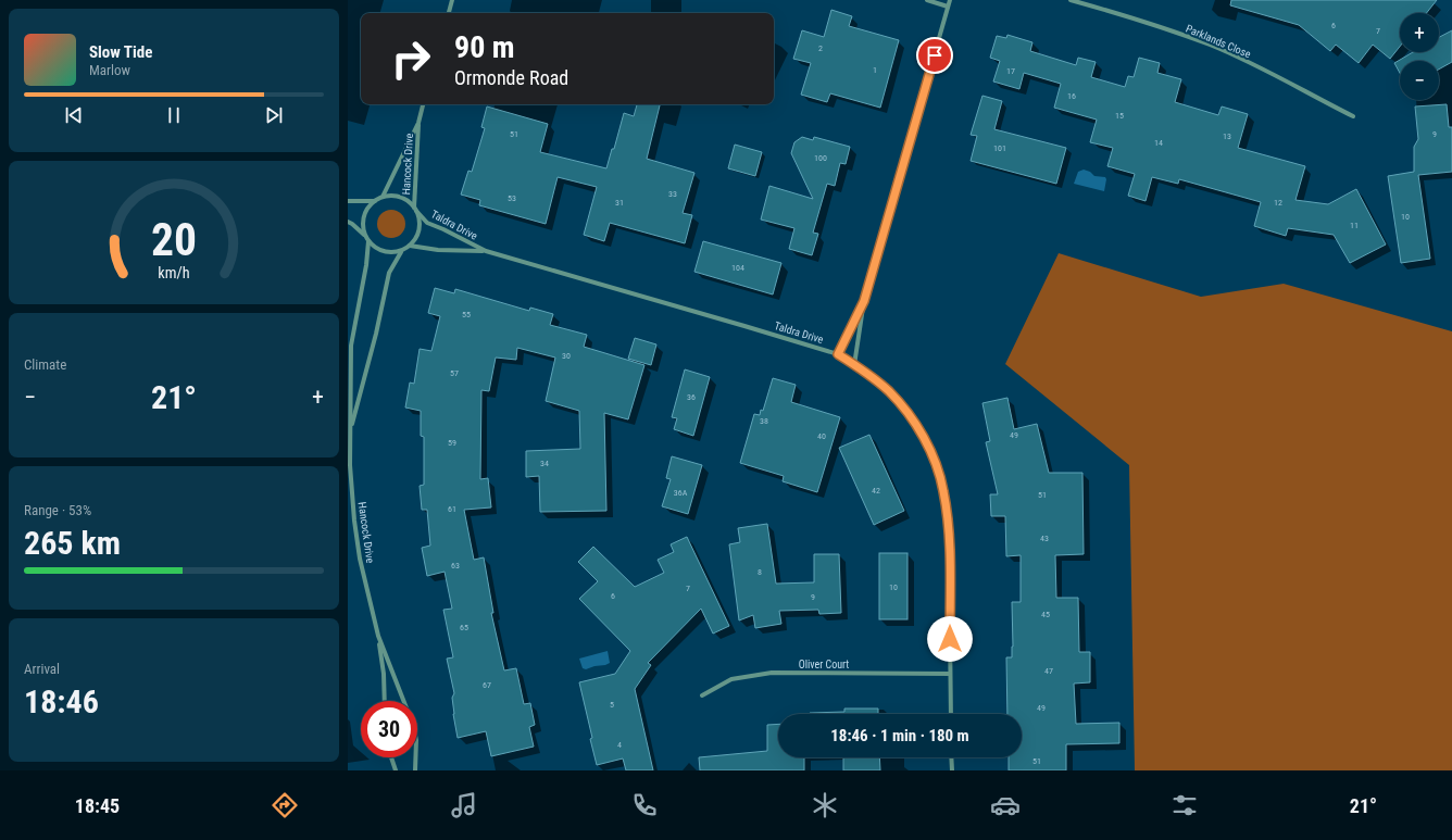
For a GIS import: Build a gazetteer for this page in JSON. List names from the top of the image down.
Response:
{
  "streets": {
    "street": [
      "Parklands Close",
      "Hancock Drive",
      "Taldra Drive",
      "Oliver Court"
    ]
  },
  "crossings": [
    ["Hancock Drive", "Taldra Drive"],
    ["Taldra Drive", "Oliver Court"]
  ],
  "house_numbers": [
    "6",
    "7",
    "2",
    "1",
    "17",
    "16",
    "15",
    "51",
    "9",
    "13",
    "14",
    "101",
    "100",
    "33",
    "53",
    "31",
    "12",
    "10",
    "11",
    "104",
    "55",
    "30",
    "57",
    "36",
    "38",
    "49",
    "40",
    "59",
    "34",
    "42",
    "36A",
    "51",
    "61",
    "43",
    "63",
    "8",
    "10",
    "7",
    "6",
    "9",
    "45",
    "65",
    "47",
    "67",
    "5",
    "49",
    "4",
    "51"
  ],
  "page": {
    "map_buttons": ["+", "−"],
    "turn": ["90 m", "Ormonde Road"],
    "song": ["Slow Tide", "Marlow"],
    "tile": [
      "Climate",
      ["Range · 53%", "265 km"],
      ["Arrival", "18:46"]
    ],
    "heat": ["−", "21°", "+"],
    "limit": "30",
    "trip": "18:46 · 1 min · 180 m",
    "tabs": ["18:45", "21°"],
    "gauge": ["20", "km/h"]
  }
}
